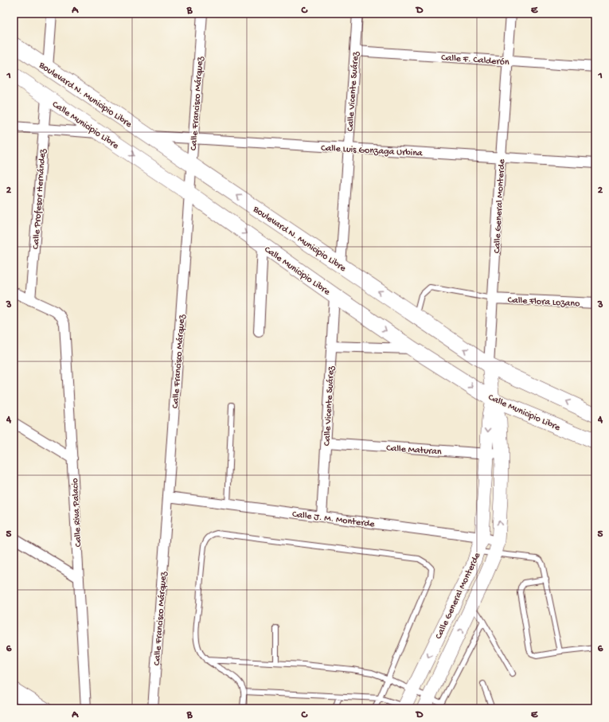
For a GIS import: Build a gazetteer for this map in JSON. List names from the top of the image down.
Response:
{
  "streets": {
    "main road": ["Boulevard N. Municipio Libre", "Calle Municipio Libre", "Calle General Monterde"],
    "street": [
      "Calle F. Calderón",
      "Calle Vicente Suárez",
      "Calle Francisco Márquez",
      "Calle Luis Gonzaga Urbina",
      "Calle Profesor Hernández",
      "Calle Flora Lozano",
      "Calle Maturan",
      "Calle Riva Palacio",
      "Calle J. M. Monterde"
    ]
  },
  "crossings": [
    ["Calle F. Calderón", "Calle Vicente Suárez"],
    ["Calle F. Calderón", "Calle General Monterde"],
    ["Calle Vicente Suárez", "Boulevard N. Municipio Libre"],
    ["Calle Vicente Suárez", "Calle Municipio Libre"],
    ["Calle Vicente Suárez", "Calle Luis Gonzaga Urbina"],
    ["Calle Vicente Suárez", "Calle Maturan"],
    ["Calle Vicente Suárez", "Calle J. M. Monterde"],
    ["Boulevard N. Municipio Libre", "Calle Francisco Márquez"],
    ["Boulevard N. Municipio Libre", "Calle Luis Gonzaga Urbina"],
    ["Boulevard N. Municipio Libre", "Calle General Monterde"],
    ["Calle Francisco Márquez", "Calle Municipio Libre"],
    ["Calle Francisco Márquez", "Calle Luis Gonzaga Urbina"],
    ["Calle Francisco Márquez", "Calle J. M. Monterde"],
    ["Calle Municipio Libre", "Calle Profesor Hernández"],
    ["Calle Municipio Libre", "Calle General Monterde"],
    ["Calle Luis Gonzaga Urbina", "Calle General Monterde"],
    ["Calle Profesor Hernández", "Calle Riva Palacio"],
    ["Calle General Monterde", "Calle Flora Lozano"],
    ["Calle General Monterde", "Calle Maturan"],
    ["Calle General Monterde", "Calle J. M. Monterde"]
  ],
  "one_way": ["Boulevard N. Municipio Libre", "Calle Municipio Libre"],
  "grid": {
    "columns": [
      "A",
      "B",
      "C",
      "D",
      "E"
    ],
    "rows": [
      "1",
      "2",
      "3",
      "4",
      "5",
      "6"
    ]
  }
}
